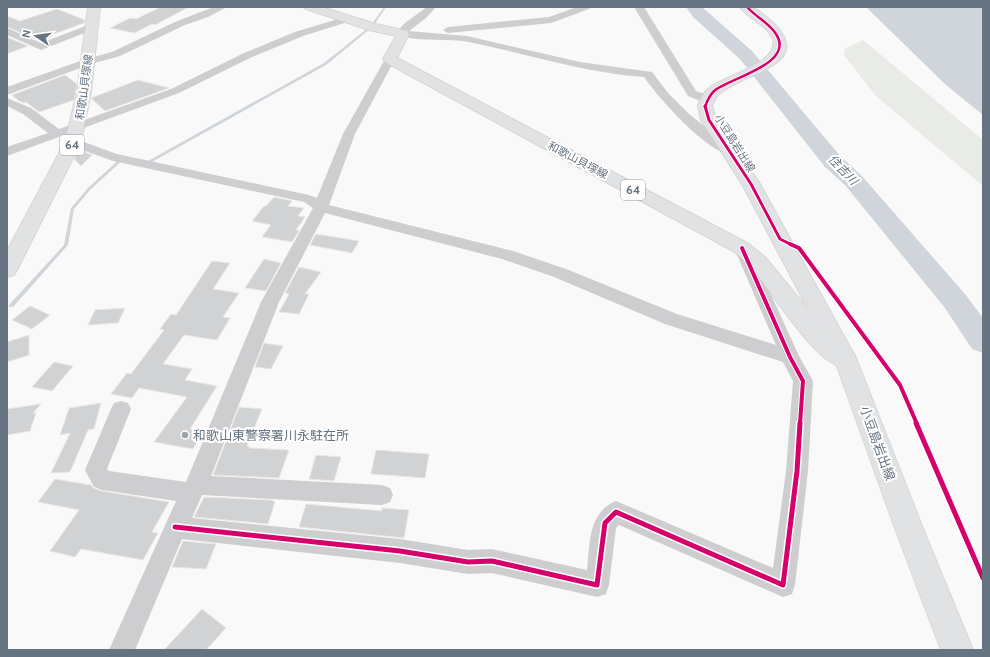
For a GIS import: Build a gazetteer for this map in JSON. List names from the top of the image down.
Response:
{
  "streets": {
    "main road": ["和歌山貝塚線", "小豆島岩出線", "64"]
  },
  "crossings": [
    ["和歌山貝塚線", "小豆島岩出線"]
  ],
  "water": ["住吉川"],
  "places": ["和歌山東警察署川永駐在所"],
  "north": "left"
}
